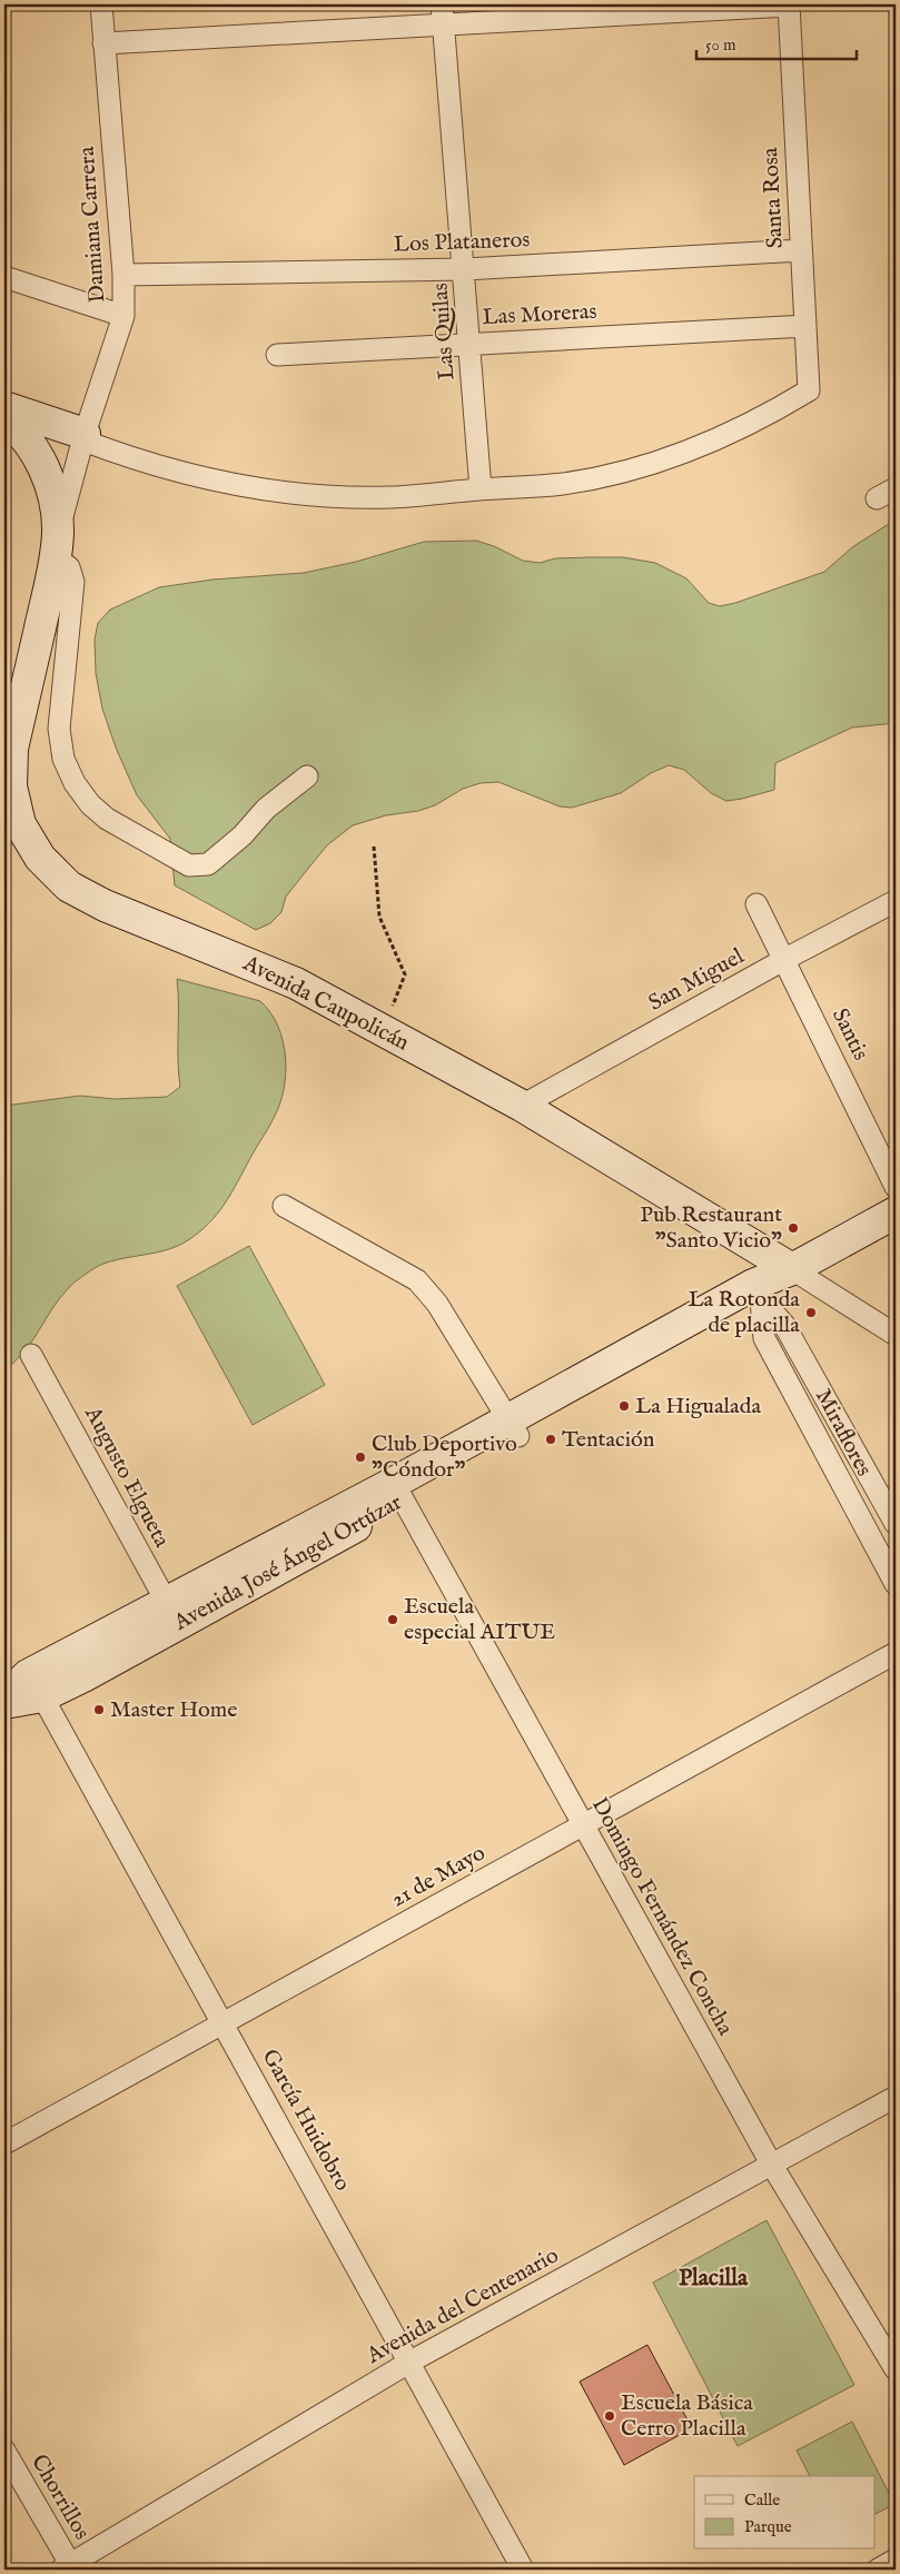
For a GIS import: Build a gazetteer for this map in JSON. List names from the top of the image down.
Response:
{
  "streets": {
    "main road": ["Avenida Caupolicán", "Avenida José Ángel Ortúzar"],
    "street": [
      "Santa Rosa",
      "Damiana Carrera",
      "Los Plataneros",
      "Las Moreras",
      "Las Quilas",
      "San Miguel",
      "Santis",
      "Miraflores",
      "Augusto Elgueta",
      "21 de Mayo",
      "Domingo Fernández Concha",
      "García Huidobro",
      "Avenida del Centenario",
      "Chorrillos"
    ]
  },
  "crossings": [
    ["Santa Rosa", "Los Plataneros"],
    ["Santa Rosa", "Las Moreras"],
    ["Santa Rosa", "Las Quilas"],
    ["Damiana Carrera", "Los Plataneros"],
    ["Damiana Carrera", "Avenida Caupolicán"],
    ["Los Plataneros", "Las Quilas"],
    ["Las Moreras", "Las Quilas"],
    ["San Miguel", "Avenida Caupolicán"],
    ["San Miguel", "Santis"],
    ["Avenida Caupolicán", "Avenida José Ángel Ortúzar"],
    ["Miraflores", "Avenida José Ángel Ortúzar"],
    ["Augusto Elgueta", "Avenida José Ángel Ortúzar"],
    ["Avenida José Ángel Ortúzar", "Domingo Fernández Concha"],
    ["Avenida José Ángel Ortúzar", "García Huidobro"],
    ["21 de Mayo", "Domingo Fernández Concha"],
    ["21 de Mayo", "García Huidobro"],
    ["Domingo Fernández Concha", "Avenida del Centenario"],
    ["García Huidobro", "Avenida del Centenario"],
    ["Avenida del Centenario", "Chorrillos"]
  ],
  "districts": ["Placilla"],
  "places": [
    "Pub Restaurant \"Santo Vicio\"",
    "La Rotonda de placilla",
    "La Higualada",
    "Tentación",
    "Club Deportivo \"Cóndor\"",
    "Escuela especial AITUE",
    "Master Home",
    "Escuela Básica Cerro Placilla"
  ],
  "legend": ["Calle", "Parque"],
  "scale_bar": "50 m"
}
